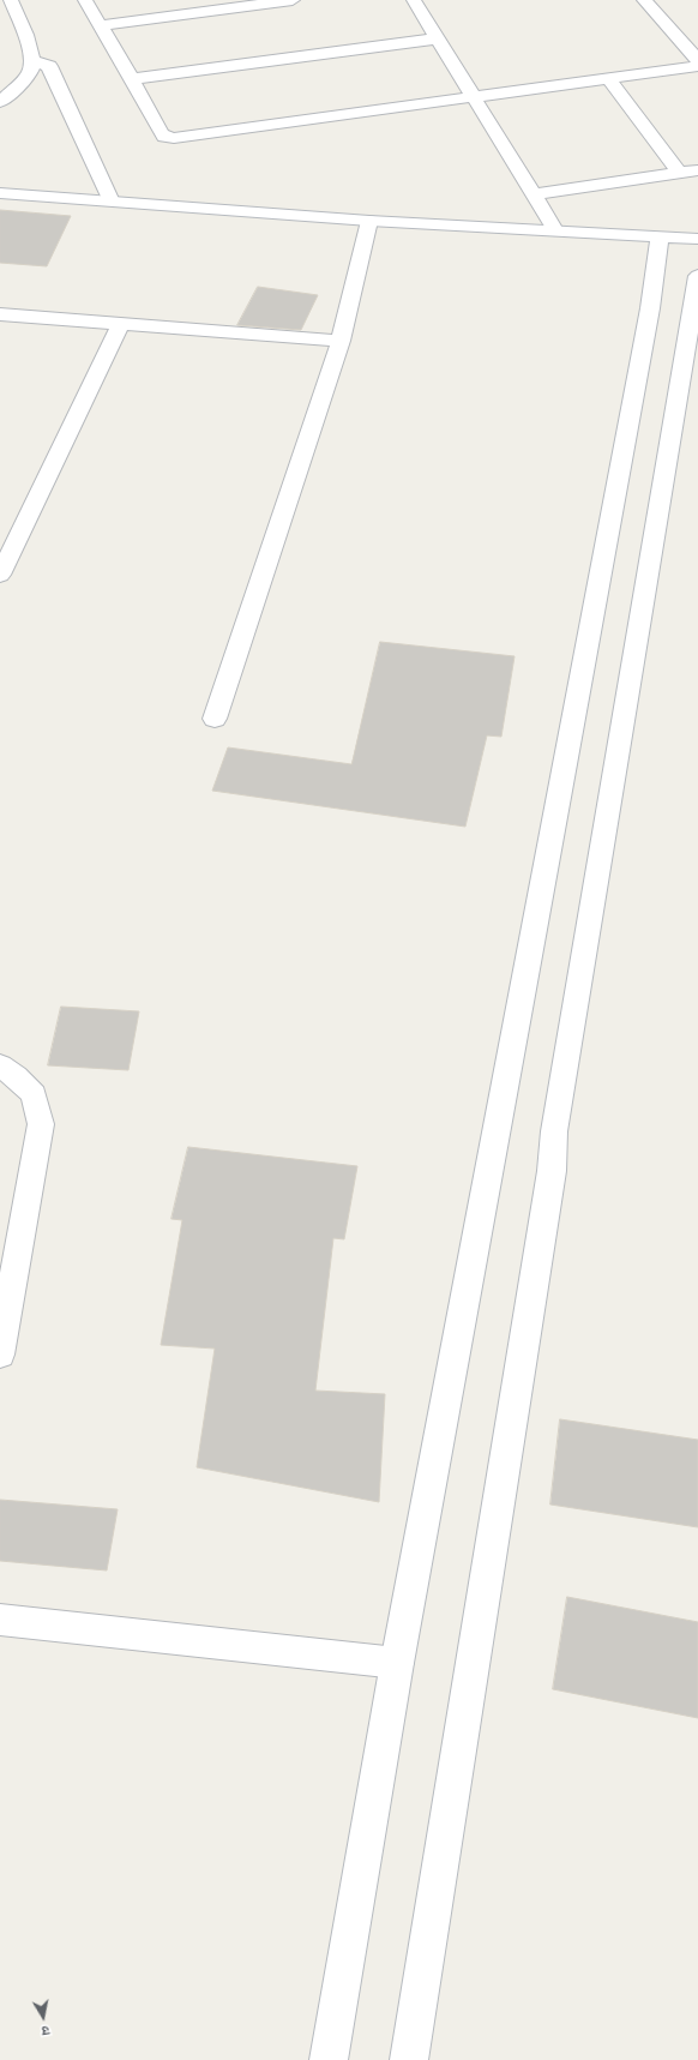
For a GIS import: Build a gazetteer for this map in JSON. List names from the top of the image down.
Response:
{
  "north": "bottom"
}
